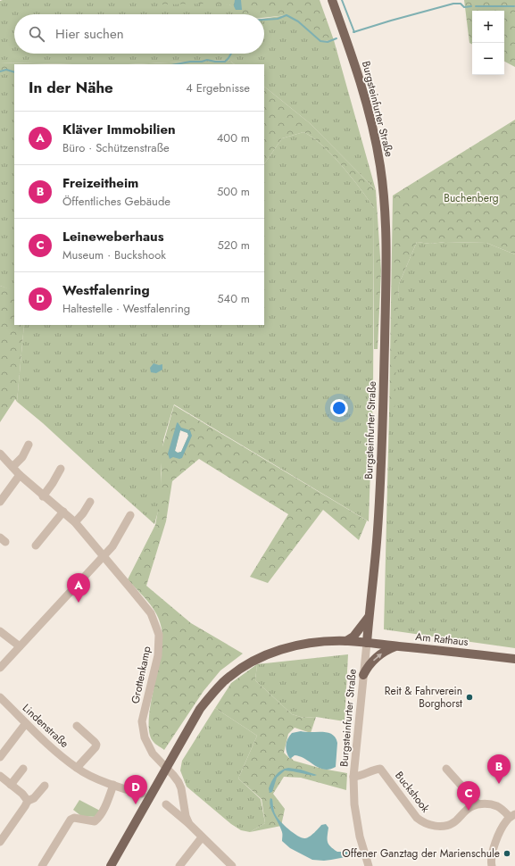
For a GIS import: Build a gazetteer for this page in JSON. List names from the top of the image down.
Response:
{
  "streets": {
    "main road": ["Burgsteinfurter Straße", "Am Rathaus"],
    "street": ["Grottenkamp", "Lindenstraße", "Buckshook"]
  },
  "crossings": [
    ["Burgsteinfurter Straße", "Am Rathaus"],
    ["Burgsteinfurter Straße", "Buckshook"],
    ["Am Rathaus", "Grottenkamp"]
  ],
  "parks": ["Buchenberg"],
  "places": ["Reit & Fahrverein Borghorst", "Offener Ganztag der Marienschule"],
  "page": {
    "map_buttons": ["+", "−"],
    "search": "Hier suchen",
    "heading": ["In der Nähe", "4 Ergebnisse"],
    "list": [
      {
        "mark": "A",
        "name": "Kläver Immobilien",
        "note": "Büro · Schützenstraße",
        "value": "400 m"
      },
      {
        "mark": "B",
        "name": "Freizeitheim",
        "note": "Öffentliches Gebäude",
        "value": "500 m"
      },
      {
        "mark": "C",
        "name": "Leineweberhaus",
        "note": "Museum · Buckshook",
        "value": "520 m"
      },
      {
        "mark": "D",
        "name": "Westfalenring",
        "note": "Haltestelle · Westfalenring",
        "value": "540 m"
      }
    ],
    "pins": [
      "A",
      "B",
      "D",
      "C"
    ]
  }
}
